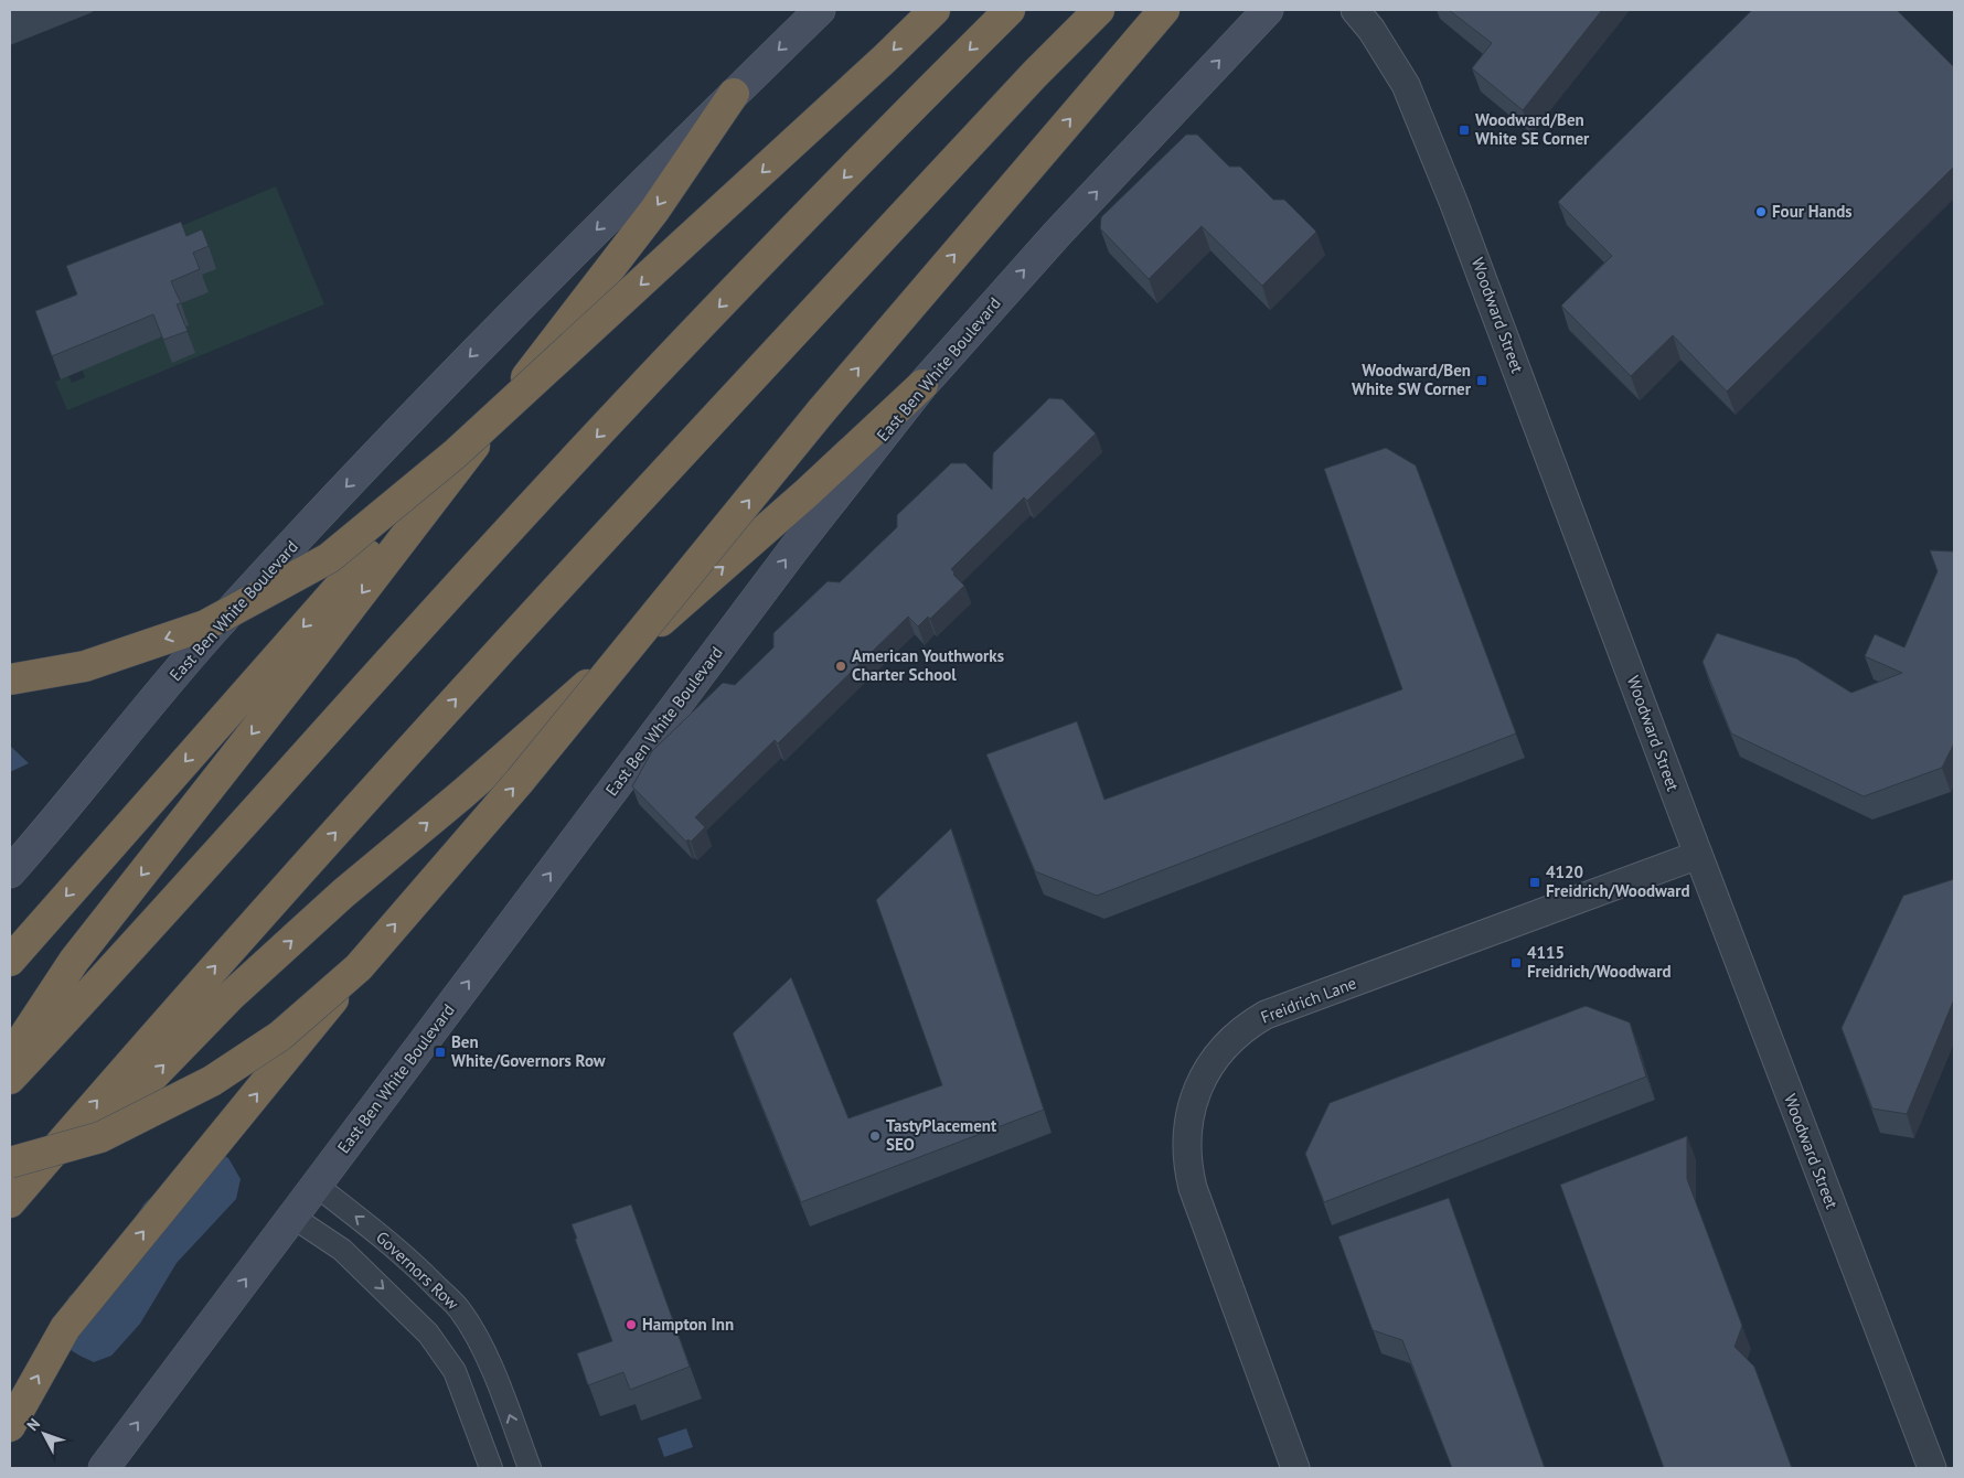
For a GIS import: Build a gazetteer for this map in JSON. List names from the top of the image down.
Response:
{
  "streets": {
    "main road": ["East Ben White Boulevard"],
    "street": ["Woodward Street", "Freidrich Lane", "Governors Row"]
  },
  "crossings": [
    ["Woodward Street", "Freidrich Lane"],
    ["East Ben White Boulevard", "Governors Row"]
  ],
  "places": {
    "transit": [
      "Woodward/Ben White SE Corner",
      "Woodward/Ben White SW Corner",
      "4120 Freidrich/Woodward",
      "4115 Freidrich/Woodward",
      "Ben White/Governors Row"
    ],
    "other": [
      "Four Hands",
      "American Youthworks Charter School",
      "TastyPlacement SEO",
      "Hampton Inn"
    ]
  },
  "north": "top left"
}
